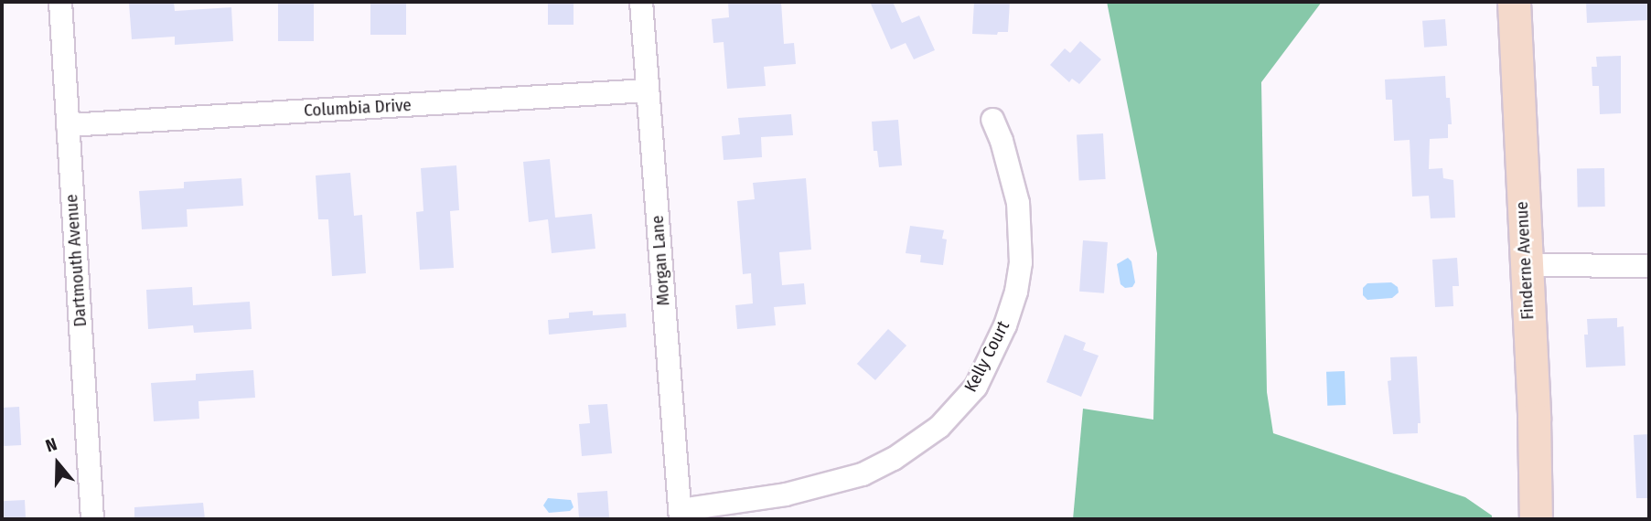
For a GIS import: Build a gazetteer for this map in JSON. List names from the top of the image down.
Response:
{
  "streets": {
    "main road": ["Finderne Avenue"],
    "street": [
      "Columbia Drive",
      "Dartmouth Avenue",
      "Morgan Lane",
      "Kelly Court"
    ]
  },
  "crossings": [
    ["Columbia Drive", "Dartmouth Avenue"],
    ["Columbia Drive", "Morgan Lane"],
    ["Morgan Lane", "Kelly Court"]
  ],
  "north": "top"
}
